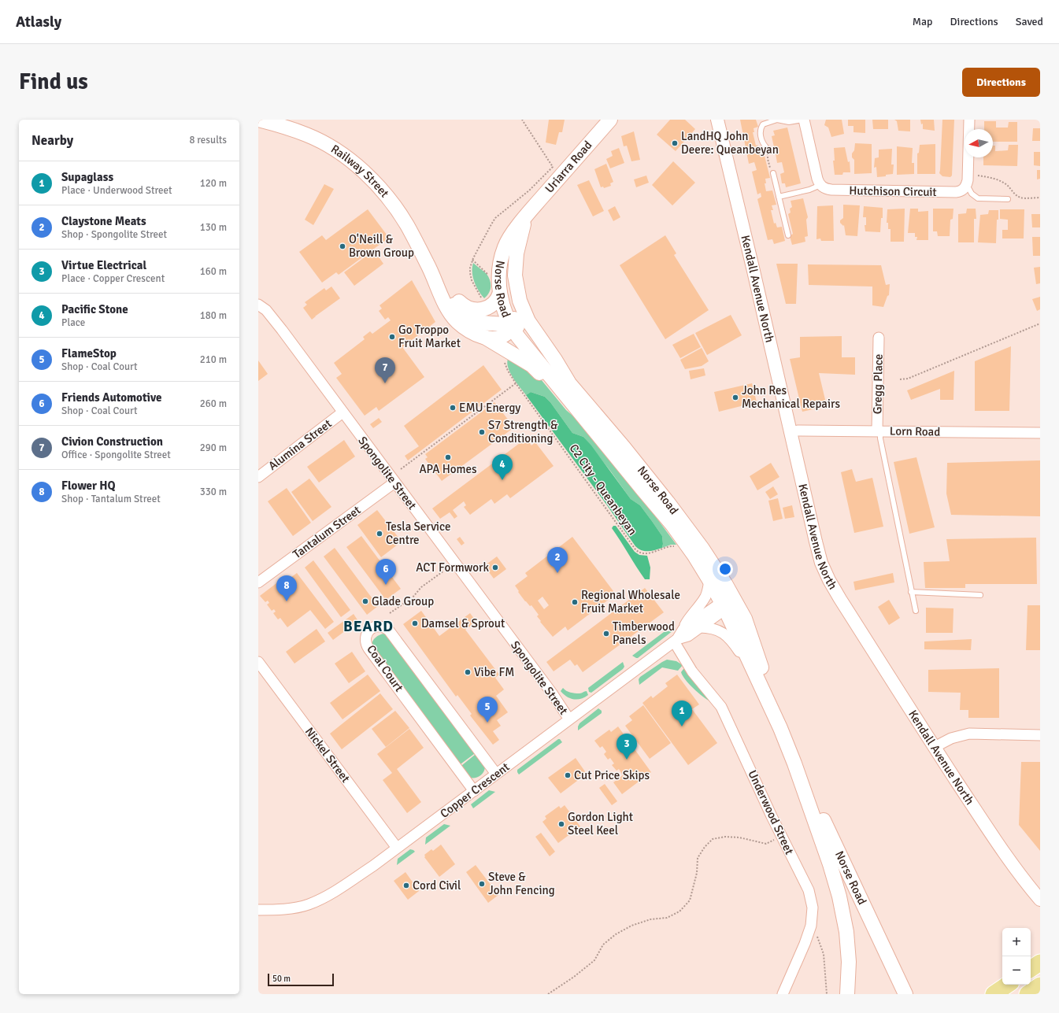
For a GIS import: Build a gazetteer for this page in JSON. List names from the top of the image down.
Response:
{
  "streets": {
    "main road": ["Uriarra Road", "Railway Street", "Norse Road"],
    "street": [
      "Hutchison Circuit",
      "Kendall Avenue North",
      "Gregg Place",
      "Lorn Road",
      "Alumina Street",
      "Spongolite Street",
      "Tantalum Street",
      "Coal Court",
      "Nickel Street",
      "Copper Crescent",
      "Underwood Street"
    ],
    "path": ["C2 City - Queanbeyan"]
  },
  "crossings": [
    ["Uriarra Road", "Norse Road"],
    ["Railway Street", "Norse Road"],
    ["Norse Road", "Copper Crescent"],
    ["Kendall Avenue North", "Lorn Road"],
    ["Gregg Place", "Lorn Road"],
    ["Alumina Street", "Spongolite Street"],
    ["Spongolite Street", "Tantalum Street"],
    ["Spongolite Street", "Copper Crescent"],
    ["Coal Court", "Copper Crescent"],
    ["Nickel Street", "Copper Crescent"],
    ["Copper Crescent", "Underwood Street"]
  ],
  "districts": ["BEARD"],
  "places": [
    "LandHQ John Deere: Queanbeyan",
    "O'Neill & Brown Group",
    "Go Troppo Fruit Market",
    "John Res Mechanical Repairs",
    "EMU Energy",
    "S7 Strength & Conditioning",
    "APA Homes",
    "Tesla Service Centre",
    "ACT Formwork",
    "Glade Group",
    "Regional Wholesale Fruit Market",
    "Damsel & Sprout",
    "Timberwood Panels",
    "Vibe FM",
    "Cut Price Skips",
    "Gordon Light Steel Keel",
    "Steve & John Fencing",
    "Cord Civil"
  ],
  "scale_bar": "50 m",
  "north": "left",
  "page": {
    "header": "Atlasly",
    "nav": ["Map", "Directions", "Saved"],
    "buttons": "Directions",
    "title": "Find us",
    "heading": ["Nearby", "8 results"],
    "list": [
      {
        "mark": "1",
        "name": "Supaglass",
        "note": "Place · Underwood Street",
        "value": "120 m"
      },
      {
        "mark": "2",
        "name": "Claystone Meats",
        "note": "Shop · Spongolite Street",
        "value": "130 m"
      },
      {
        "mark": "3",
        "name": "Virtue Electrical",
        "note": "Place · Copper Crescent",
        "value": "160 m"
      },
      {
        "mark": "4",
        "name": "Pacific Stone",
        "note": "Place",
        "value": "180 m"
      },
      {
        "mark": "5",
        "name": "FlameStop",
        "note": "Shop · Coal Court",
        "value": "210 m"
      },
      {
        "mark": "6",
        "name": "Friends Automotive",
        "note": "Shop · Coal Court",
        "value": "260 m"
      },
      {
        "mark": "7",
        "name": "Civion Construction",
        "note": "Office · Spongolite Street",
        "value": "290 m"
      },
      {
        "mark": "8",
        "name": "Flower HQ",
        "note": "Shop · Tantalum Street",
        "value": "330 m"
      }
    ],
    "pins": [
      "7",
      "4",
      "2",
      "6",
      "8",
      "5",
      "1",
      "3"
    ],
    "map_buttons": ["+", "−"],
    "scale": "50 m"
  }
}
